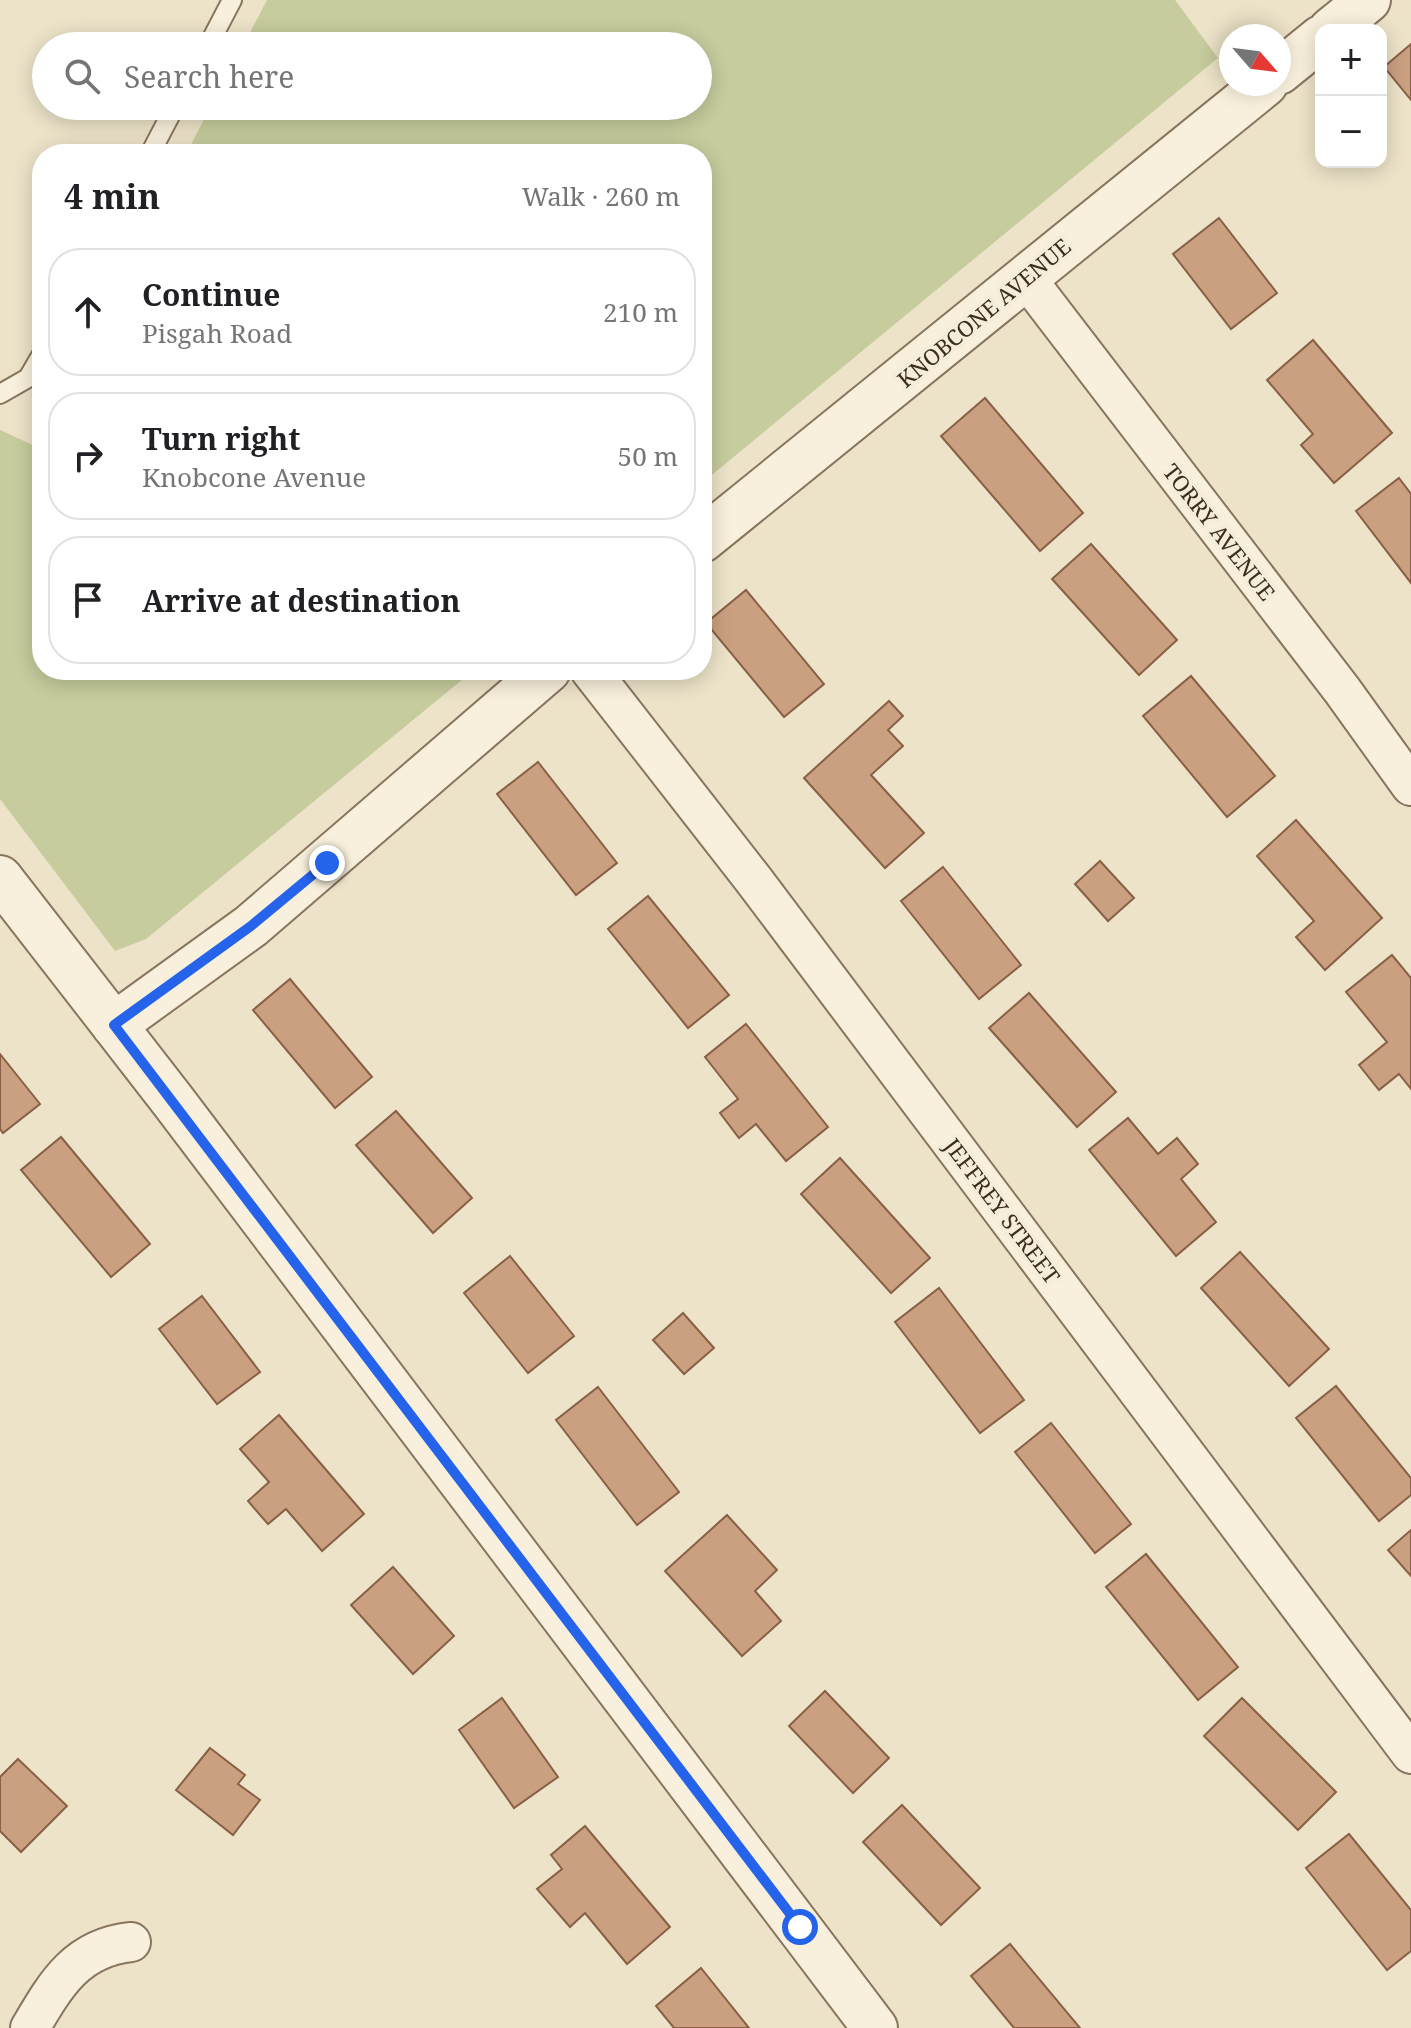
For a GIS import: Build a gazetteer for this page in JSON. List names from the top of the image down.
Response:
{
  "streets": {
    "street": ["KNOBCONE AVENUE", "TORRY AVENUE", "JEFFREY STREET"]
  },
  "crossings": [
    ["KNOBCONE AVENUE", "TORRY AVENUE"]
  ],
  "north": "bottom right",
  "page": {
    "map_buttons": ["+", "−"],
    "search": "Search here",
    "heading": ["4 min", "Walk · 260 m"],
    "list": [
      ["Continue", "Pisgah Road", "210 m"],
      ["Turn right", "Knobcone Avenue", "50 m"],
      "Arrive at destination"
    ]
  }
}
